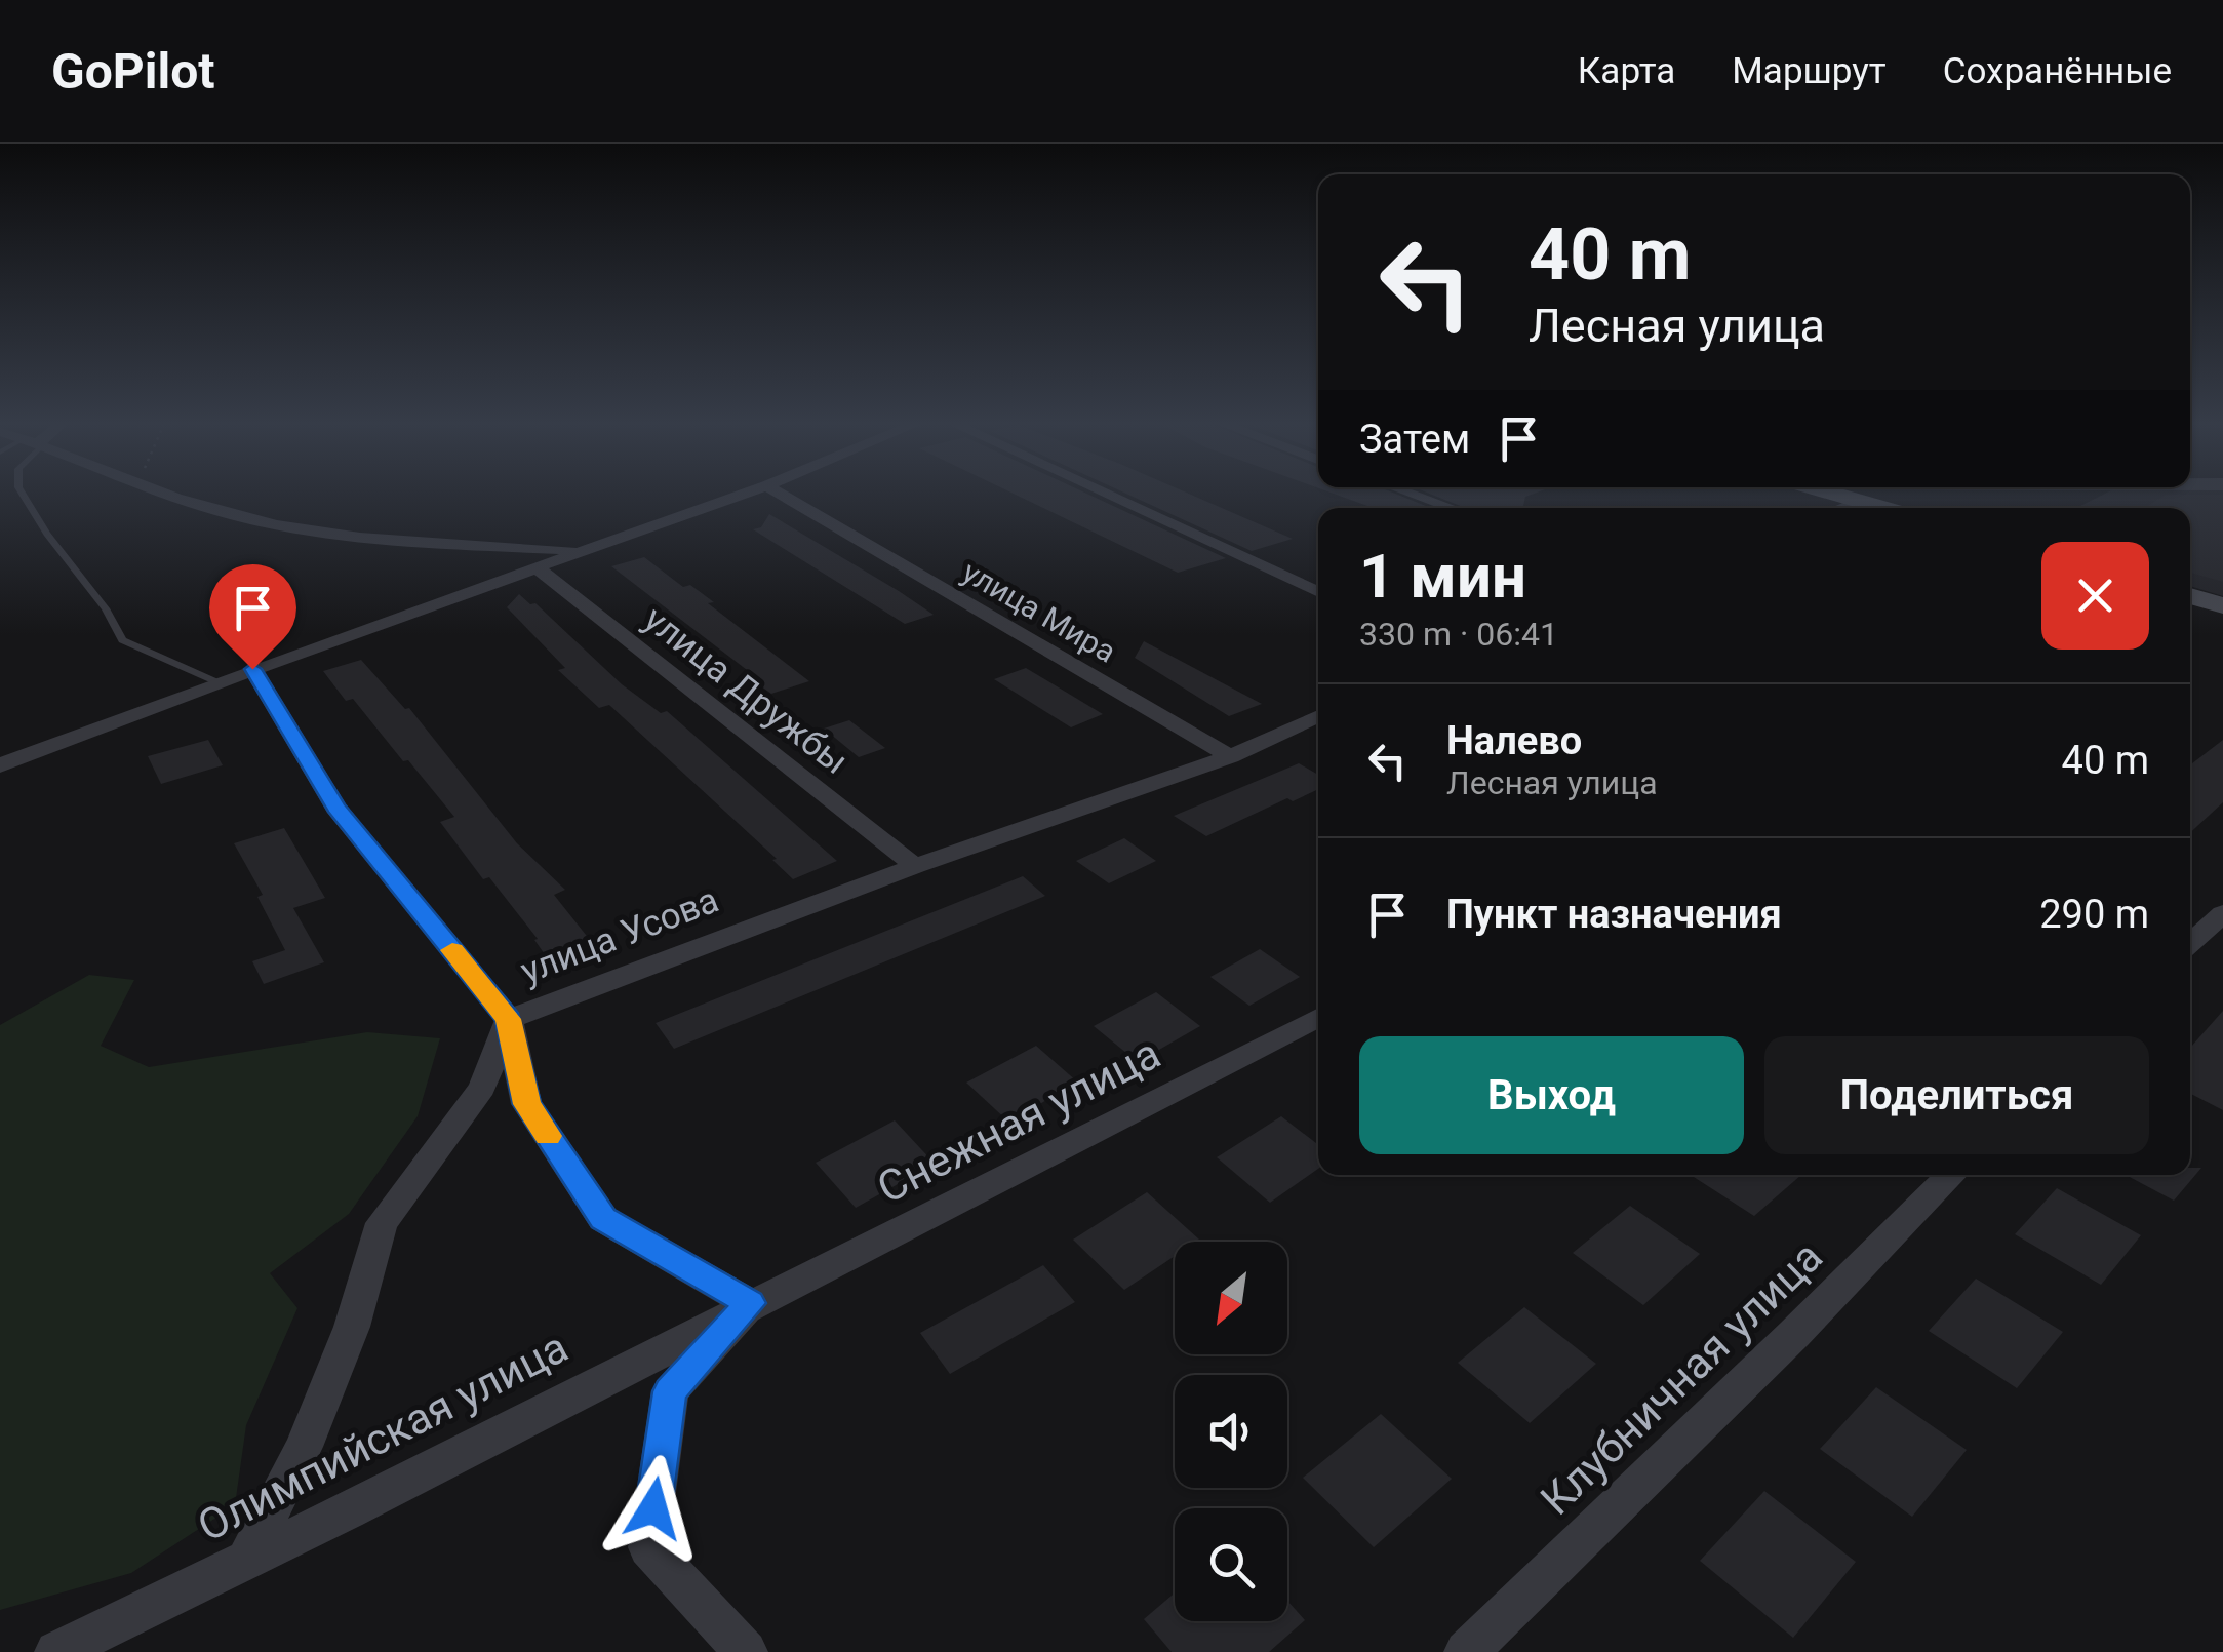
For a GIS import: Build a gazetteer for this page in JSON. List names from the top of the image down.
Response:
{
  "streets": {
    "street": [
      "улица Мира",
      "улица Дружбы",
      "улица Усова",
      "Снежная улица",
      "Клубничная улица",
      "Олимпийская улица"
    ]
  },
  "crossings": [
    ["улица Мира", "улица Усова"],
    ["улица Дружбы", "улица Усова"],
    ["улица Усова", "Олимпийская улица"],
    ["Снежная улица", "Олимпийская улица"]
  ],
  "north": "bottom left",
  "page": {
    "header": "GoPilot",
    "nav": ["Карта", "Маршрут", "Сохранённые"],
    "turn": ["40 m", "Лесная улица"],
    "then": "Затем",
    "heading": ["1 мин", "330 m · 06:41"],
    "list": [
      {
        "name": "Налево",
        "note": "Лесная улица",
        "value": "40 m"
      },
      {
        "name": "Пункт назначения",
        "value": "290 m"
      }
    ],
    "buttons": ["Выход", "Поделиться"]
  }
}
